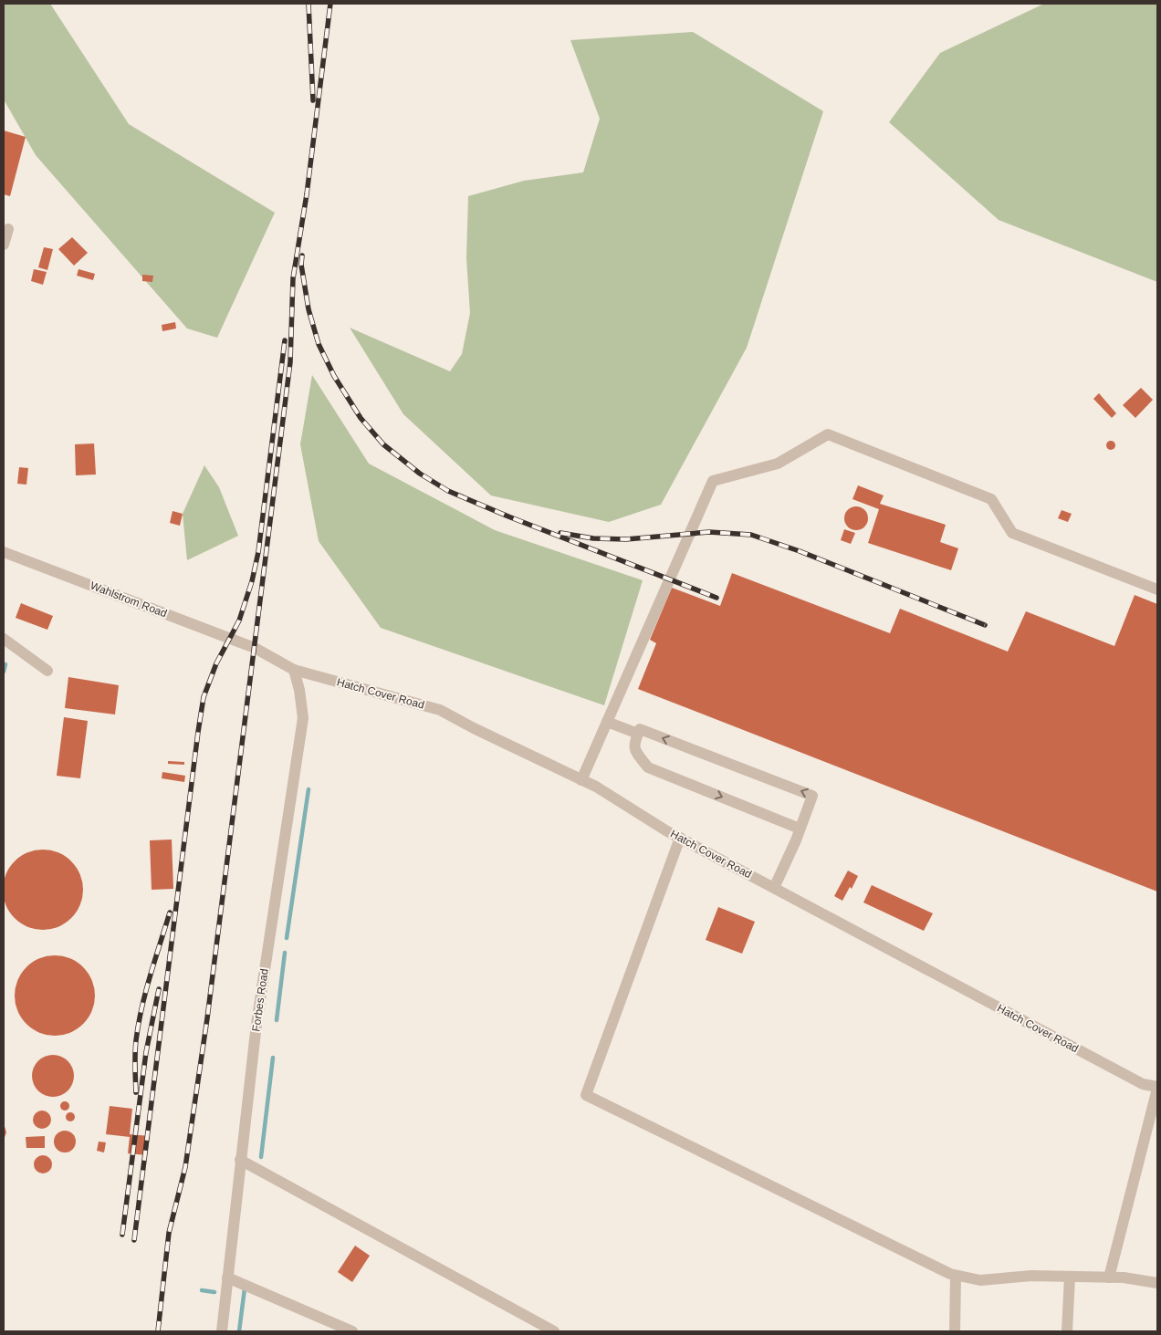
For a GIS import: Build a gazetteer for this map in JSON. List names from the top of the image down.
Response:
{
  "streets": {
    "street": ["Wahlstrom Road", "Hatch Cover Road", "Forbes Road"]
  },
  "crossings": [
    ["Wahlstrom Road", "Hatch Cover Road"],
    ["Hatch Cover Road", "Forbes Road"]
  ]
}
